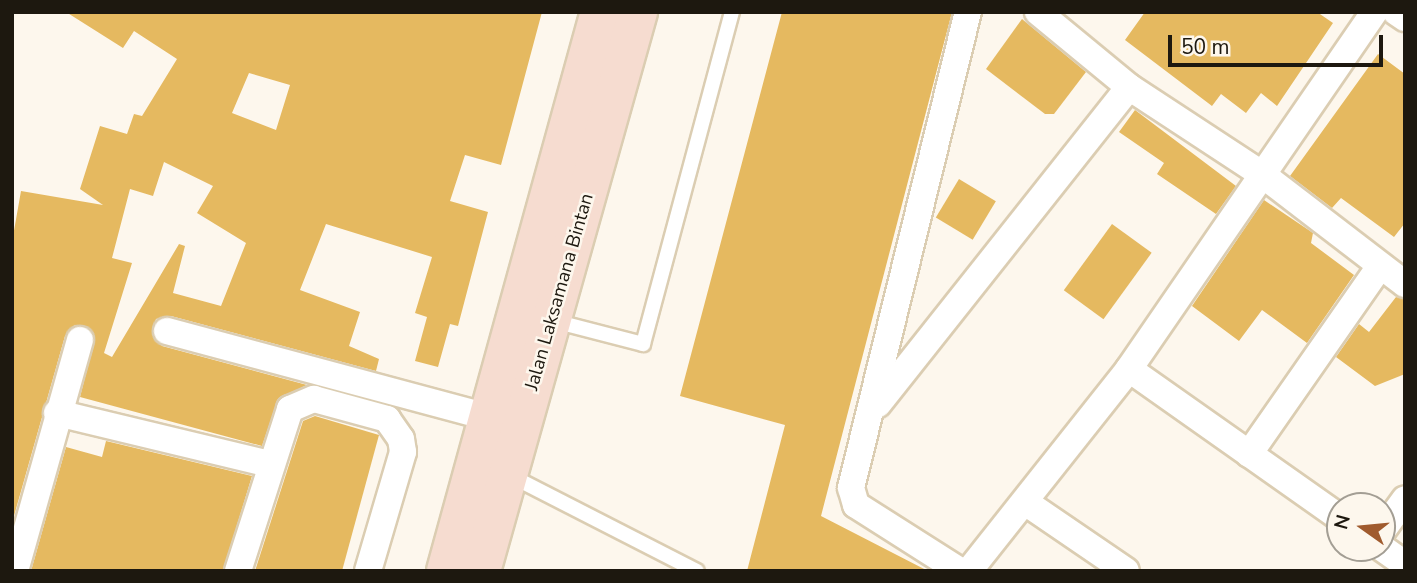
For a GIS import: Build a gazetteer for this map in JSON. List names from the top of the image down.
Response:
{
  "streets": {
    "main road": ["Jalan Laksamana Bintan"]
  },
  "scale_bar": "50 m",
  "north": "left"
}
